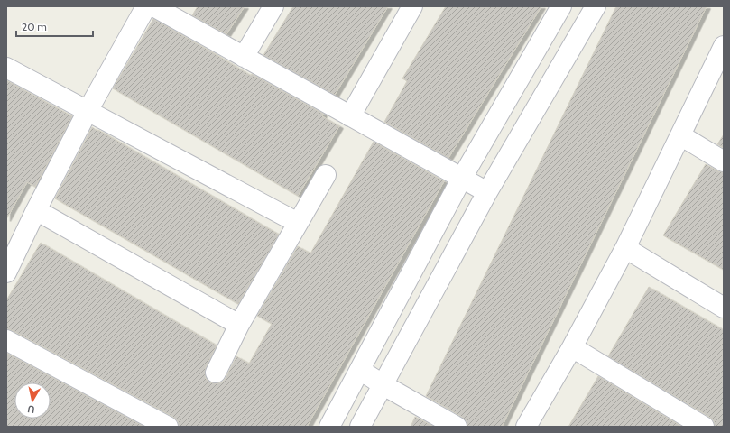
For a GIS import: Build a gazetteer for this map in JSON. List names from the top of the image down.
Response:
{
  "scale_bar": "20 m",
  "north": "bottom"
}
